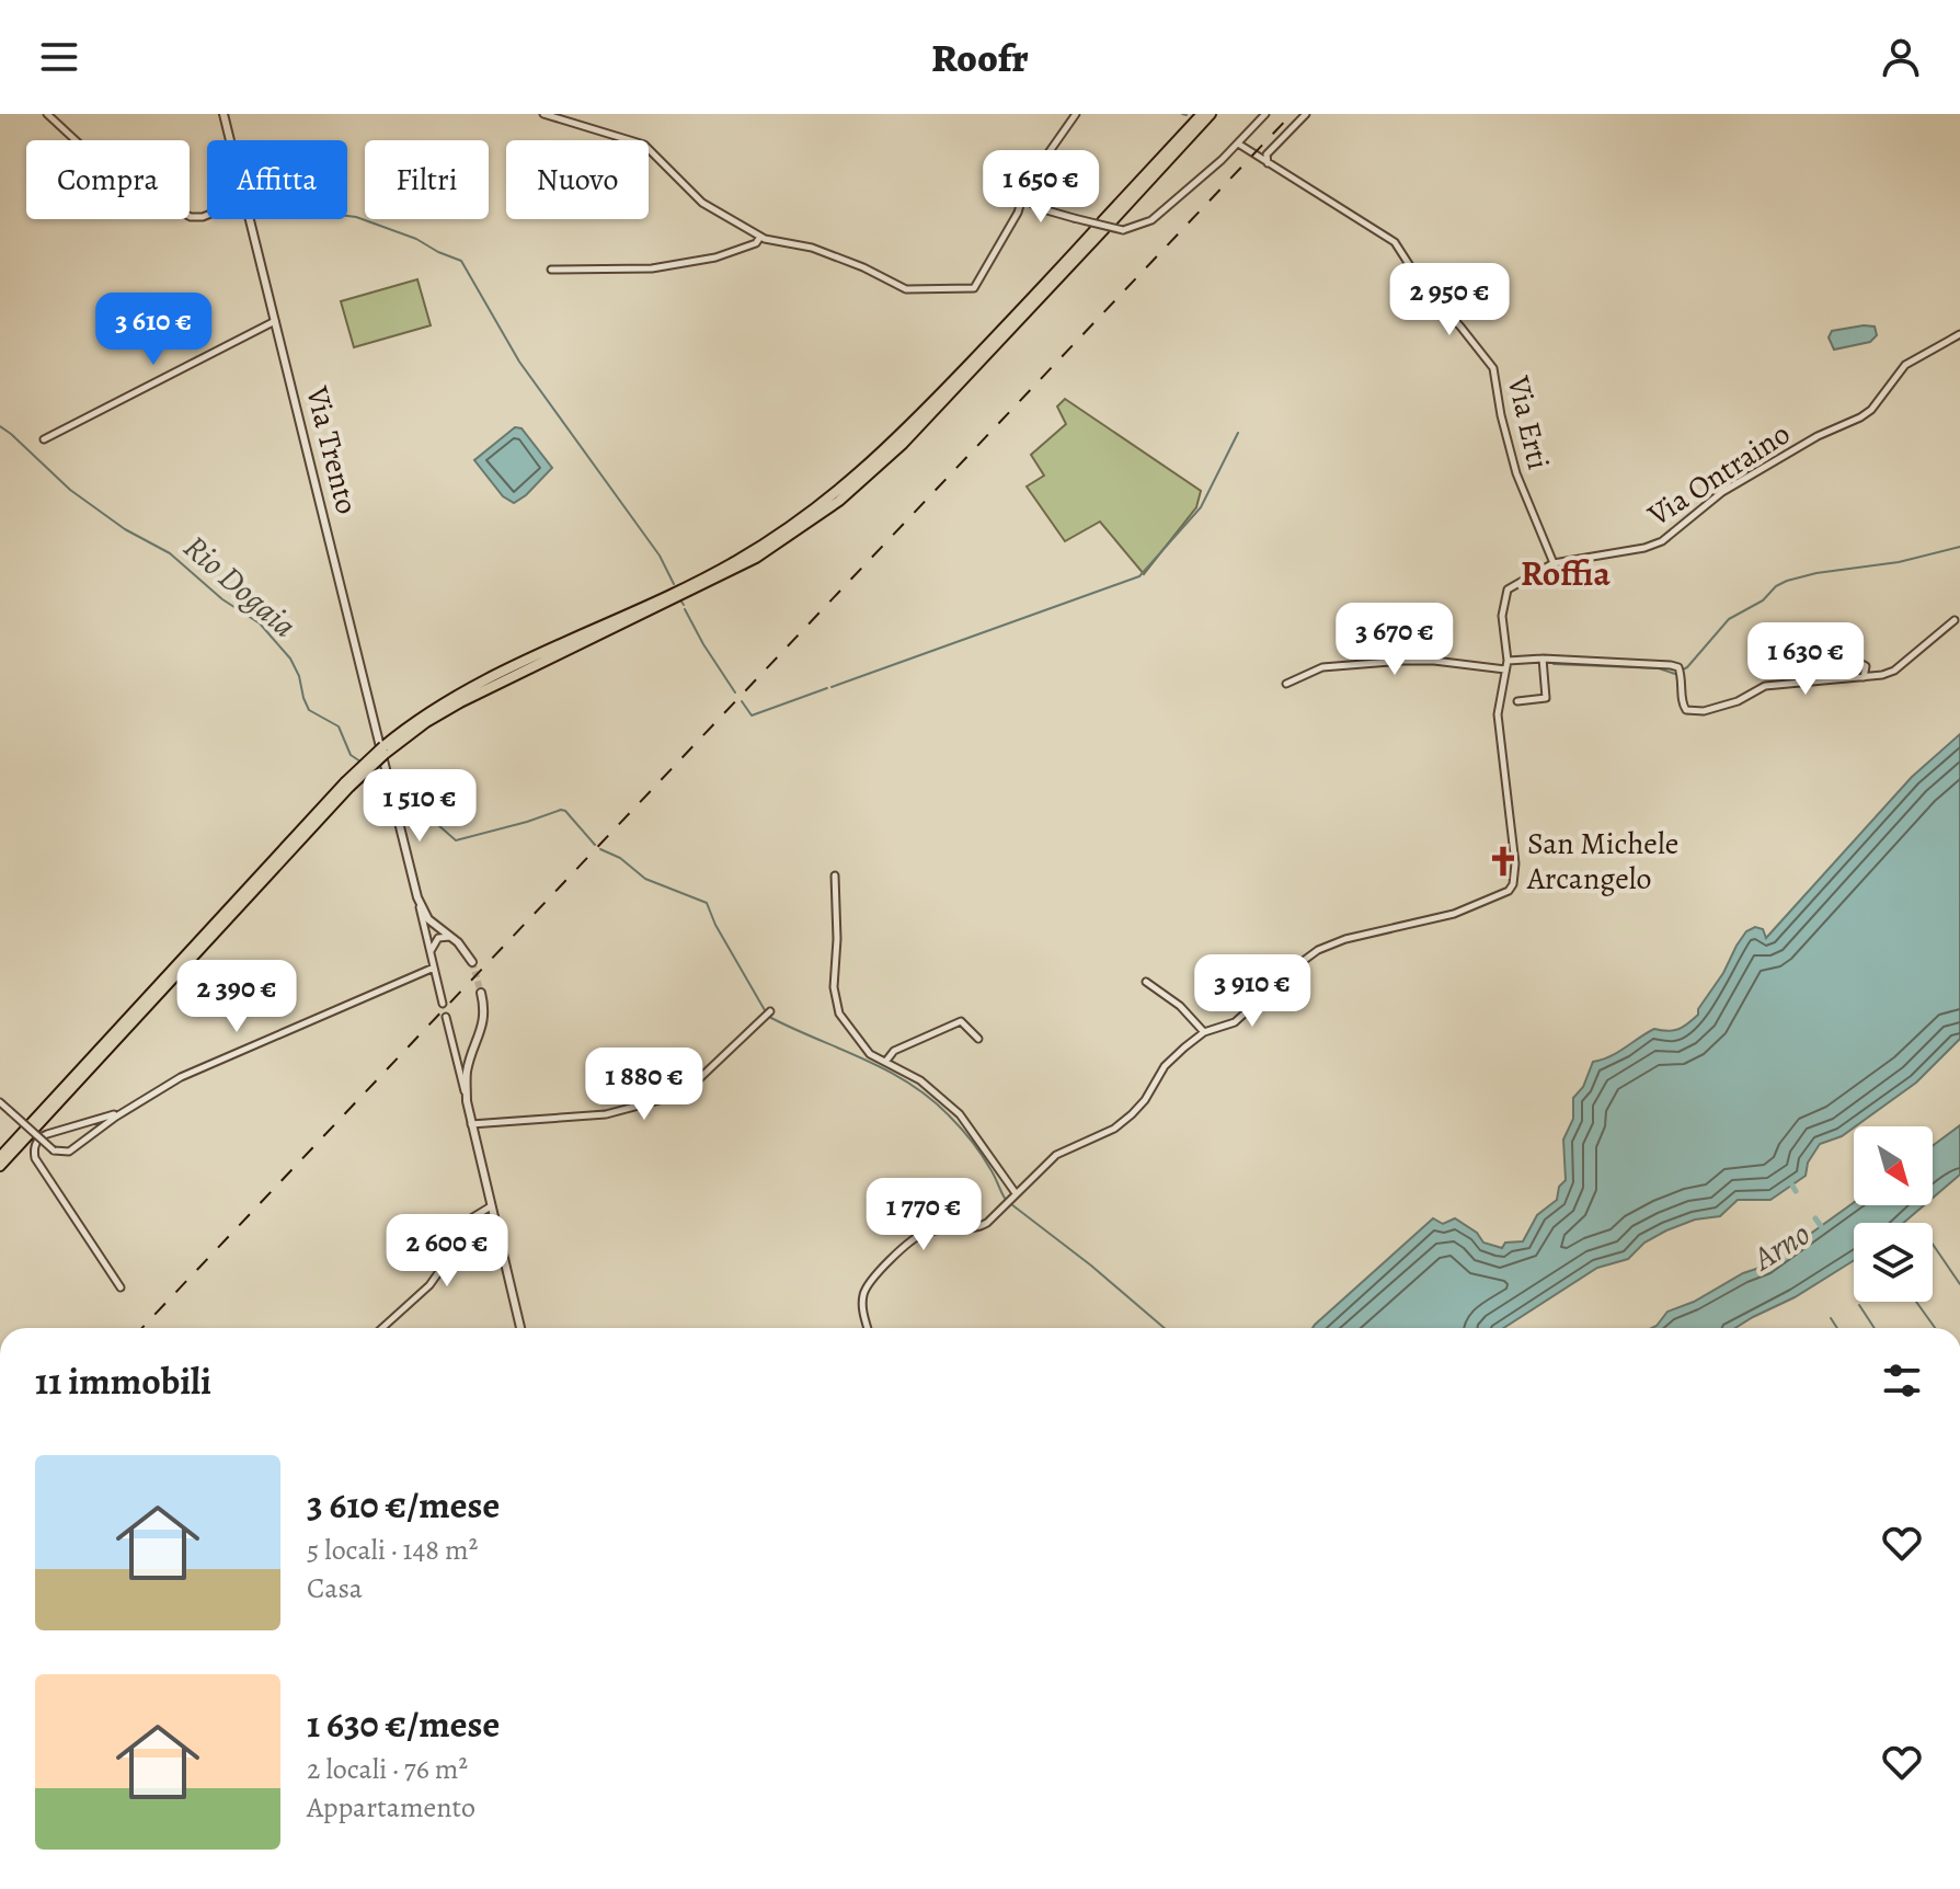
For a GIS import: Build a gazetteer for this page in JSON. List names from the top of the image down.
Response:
{
  "streets": {
    "street": ["Via Erti", "Via Trento", "Via Ontraino"]
  },
  "crossings": [
    ["Via Erti", "Via Ontraino"]
  ],
  "districts": ["Roffia"],
  "water": ["Rio Dogaia", "Arno"],
  "places": {
    "church": ["San Michele Arcangelo"]
  },
  "north": "bottom right",
  "page": {
    "header": "Roofr",
    "chip": [
      "Compra",
      "Affitta",
      "Filtri",
      "Nuovo"
    ],
    "price": [
      "1 650 €",
      "2 950 €",
      "3 610 €",
      "3 670 €",
      "1 630 €",
      "1 510 €",
      "3 910 €",
      "2 390 €",
      "1 880 €",
      "1 770 €",
      "2 600 €"
    ],
    "heading": "11 immobili",
    "list": [
      {
        "name": "3 610 €/mese",
        "note": "5 locali · 148 m² · Casa"
      },
      {
        "name": "1 630 €/mese",
        "note": "2 locali · 76 m² · Appartamento"
      }
    ]
  }
}
